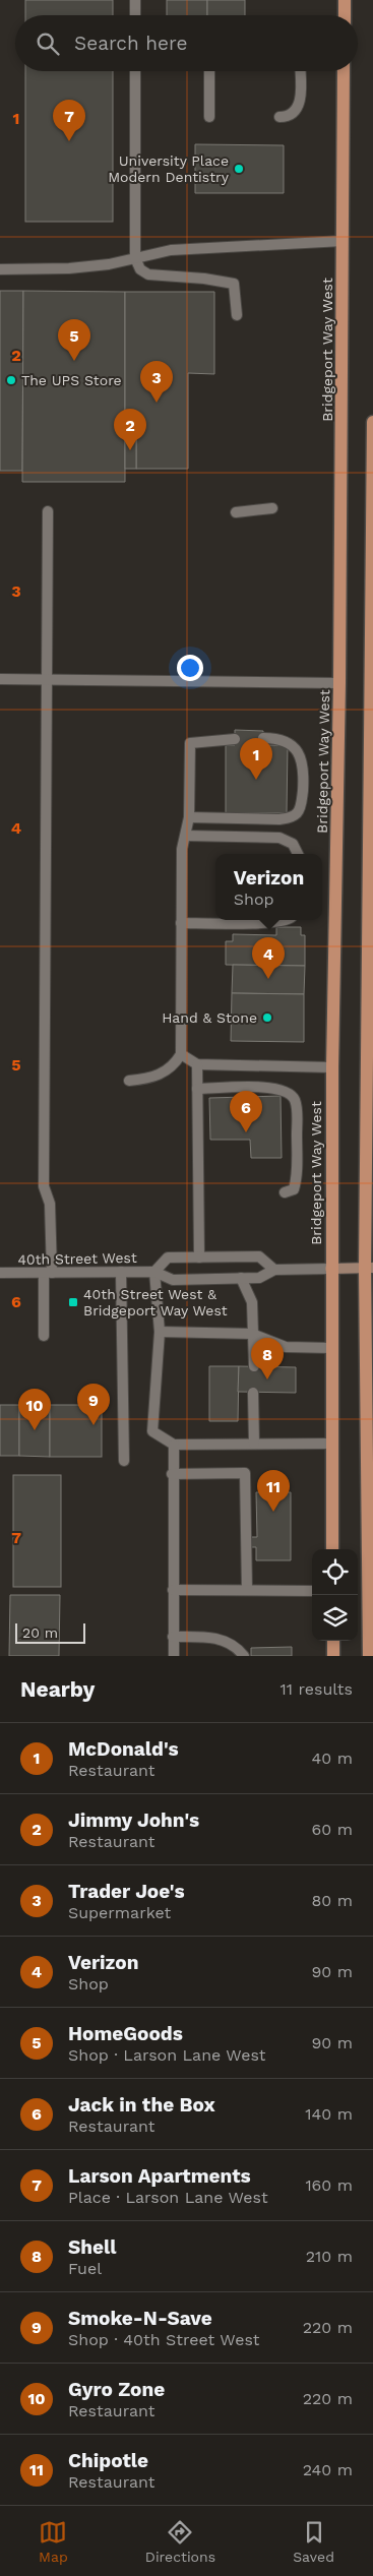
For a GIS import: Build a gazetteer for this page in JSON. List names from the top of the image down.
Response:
{
  "streets": {
    "main road": ["Bridgeport Way West", "40th Street West"]
  },
  "crossings": [
    ["Bridgeport Way West", "40th Street West"]
  ],
  "places": {
    "other": ["University Place Modern Dentistry", "The UPS Store", "Hand & Stone"],
    "transit": ["40th Street West & Bridgeport Way West"]
  },
  "scale_bar": "20 m",
  "page": {
    "search": "Search here",
    "pins": [
      "7",
      "5",
      "3",
      "2",
      "1",
      "4",
      "6",
      "8",
      "9",
      "10",
      "11"
    ],
    "popup": ["Verizon", "Shop"],
    "scale": "20 m",
    "heading": ["Nearby", "11 results"],
    "list": [
      {
        "mark": "1",
        "name": "McDonald's",
        "note": "Restaurant",
        "value": "40 m"
      },
      {
        "mark": "2",
        "name": "Jimmy John's",
        "note": "Restaurant",
        "value": "60 m"
      },
      {
        "mark": "3",
        "name": "Trader Joe's",
        "note": "Supermarket",
        "value": "80 m"
      },
      {
        "mark": "4",
        "name": "Verizon",
        "note": "Shop",
        "value": "90 m"
      },
      {
        "mark": "5",
        "name": "HomeGoods",
        "note": "Shop · Larson Lane West",
        "value": "90 m"
      },
      {
        "mark": "6",
        "name": "Jack in the Box",
        "note": "Restaurant",
        "value": "140 m"
      },
      {
        "mark": "7",
        "name": "Larson Apartments",
        "note": "Place · Larson Lane West",
        "value": "160 m"
      },
      {
        "mark": "8",
        "name": "Shell",
        "note": "Fuel",
        "value": "210 m"
      },
      {
        "mark": "9",
        "name": "Smoke-N-Save",
        "note": "Shop · 40th Street West",
        "value": "220 m"
      },
      {
        "mark": "10",
        "name": "Gyro Zone",
        "note": "Restaurant",
        "value": "220 m"
      },
      {
        "mark": "11",
        "name": "Chipotle",
        "note": "Restaurant",
        "value": "240 m"
      }
    ],
    "nav": ["Map", "Directions", "Saved"]
  },
  "grid": {
    "rows": [
      "1",
      "2",
      "3",
      "4",
      "5",
      "6",
      "7"
    ]
  }
}
